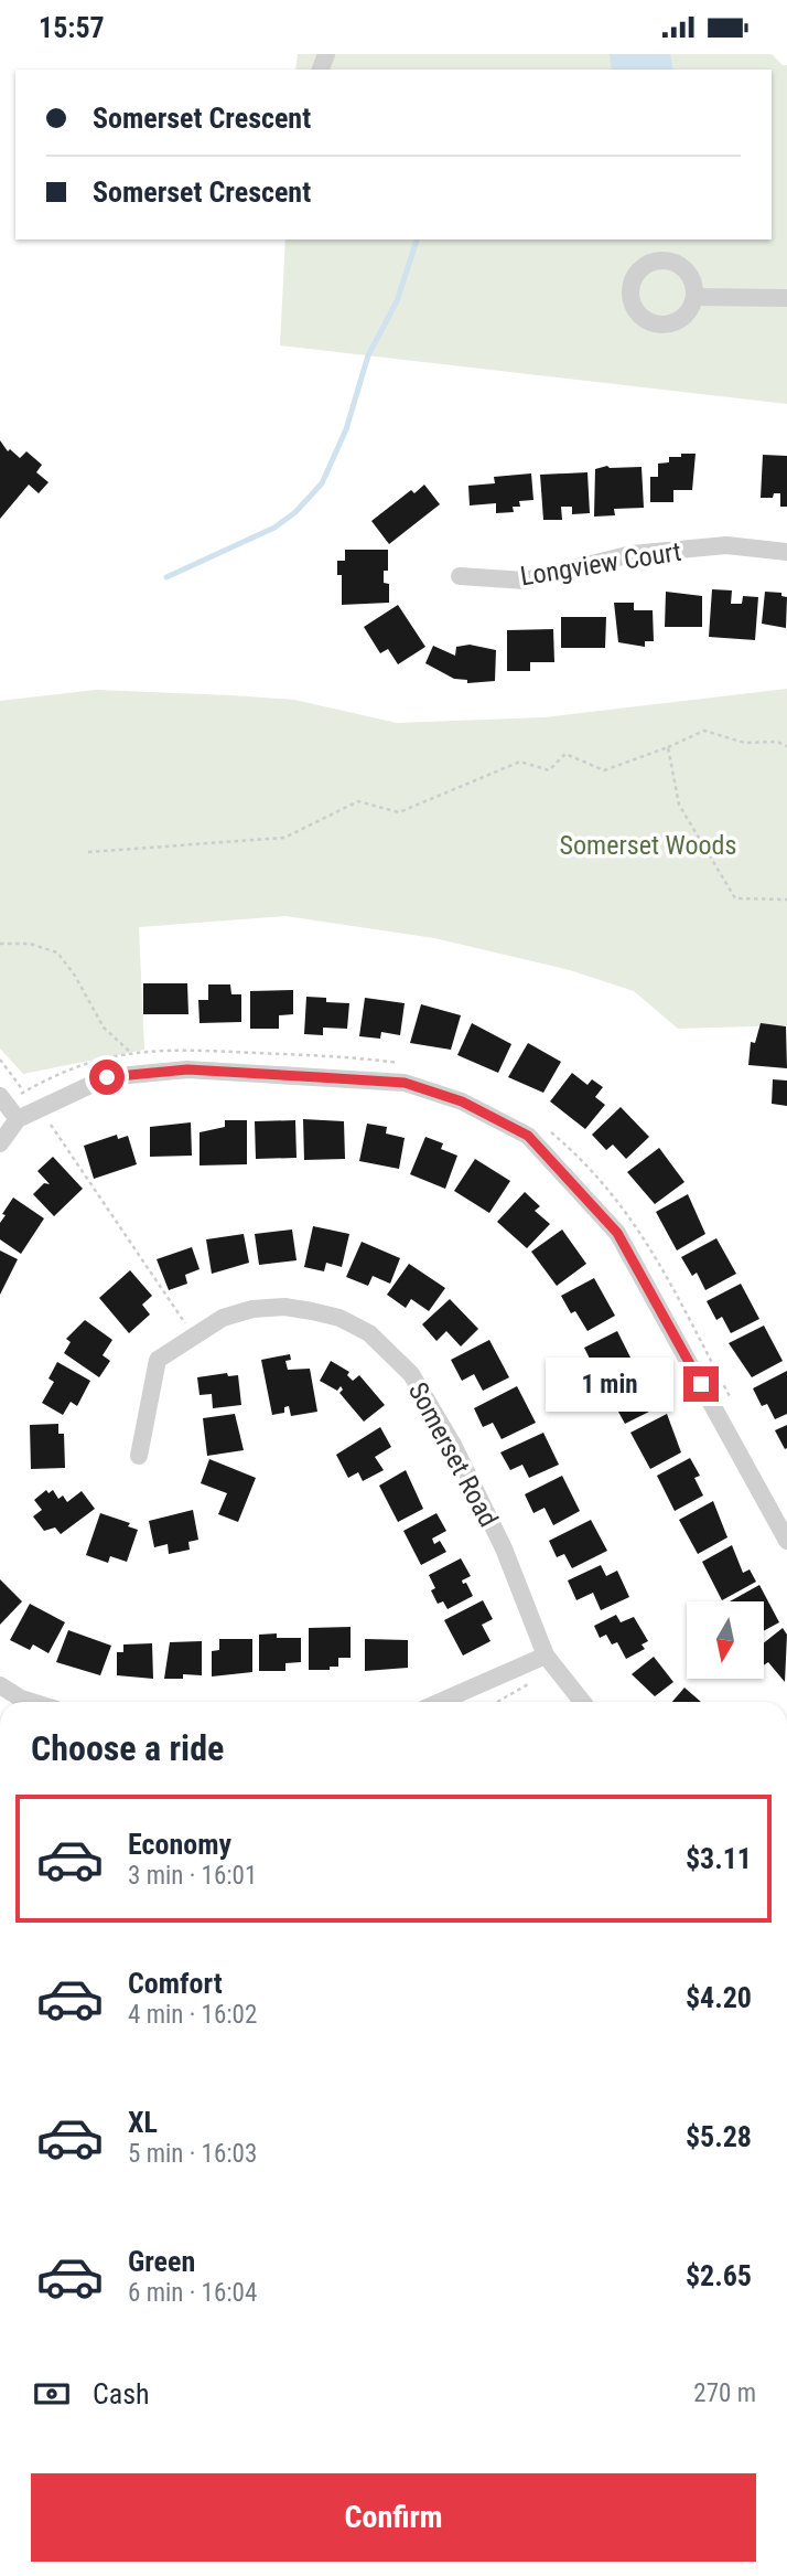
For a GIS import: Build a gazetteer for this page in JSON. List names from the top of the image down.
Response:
{
  "streets": {
    "street": ["Longview Court", "Somerset Road"]
  },
  "parks": ["Somerset Woods"],
  "north": "bottom",
  "page": {
    "status": "15:57",
    "banner": ["Somerset Crescent", "Somerset Crescent"],
    "bubble": "1 min",
    "heading": "Choose a ride",
    "list": [
      {
        "name": "Economy",
        "note": "3 min · 16:01",
        "value": "$3.11"
      },
      {
        "name": "Comfort",
        "note": "4 min · 16:02",
        "value": "$4.20"
      },
      {
        "name": "XL",
        "note": "5 min · 16:03",
        "value": "$5.28"
      },
      {
        "name": "Green",
        "note": "6 min · 16:04",
        "value": "$2.65"
      }
    ],
    "pay": ["Cash", "270 m"],
    "buttons": "Confirm"
  }
}
